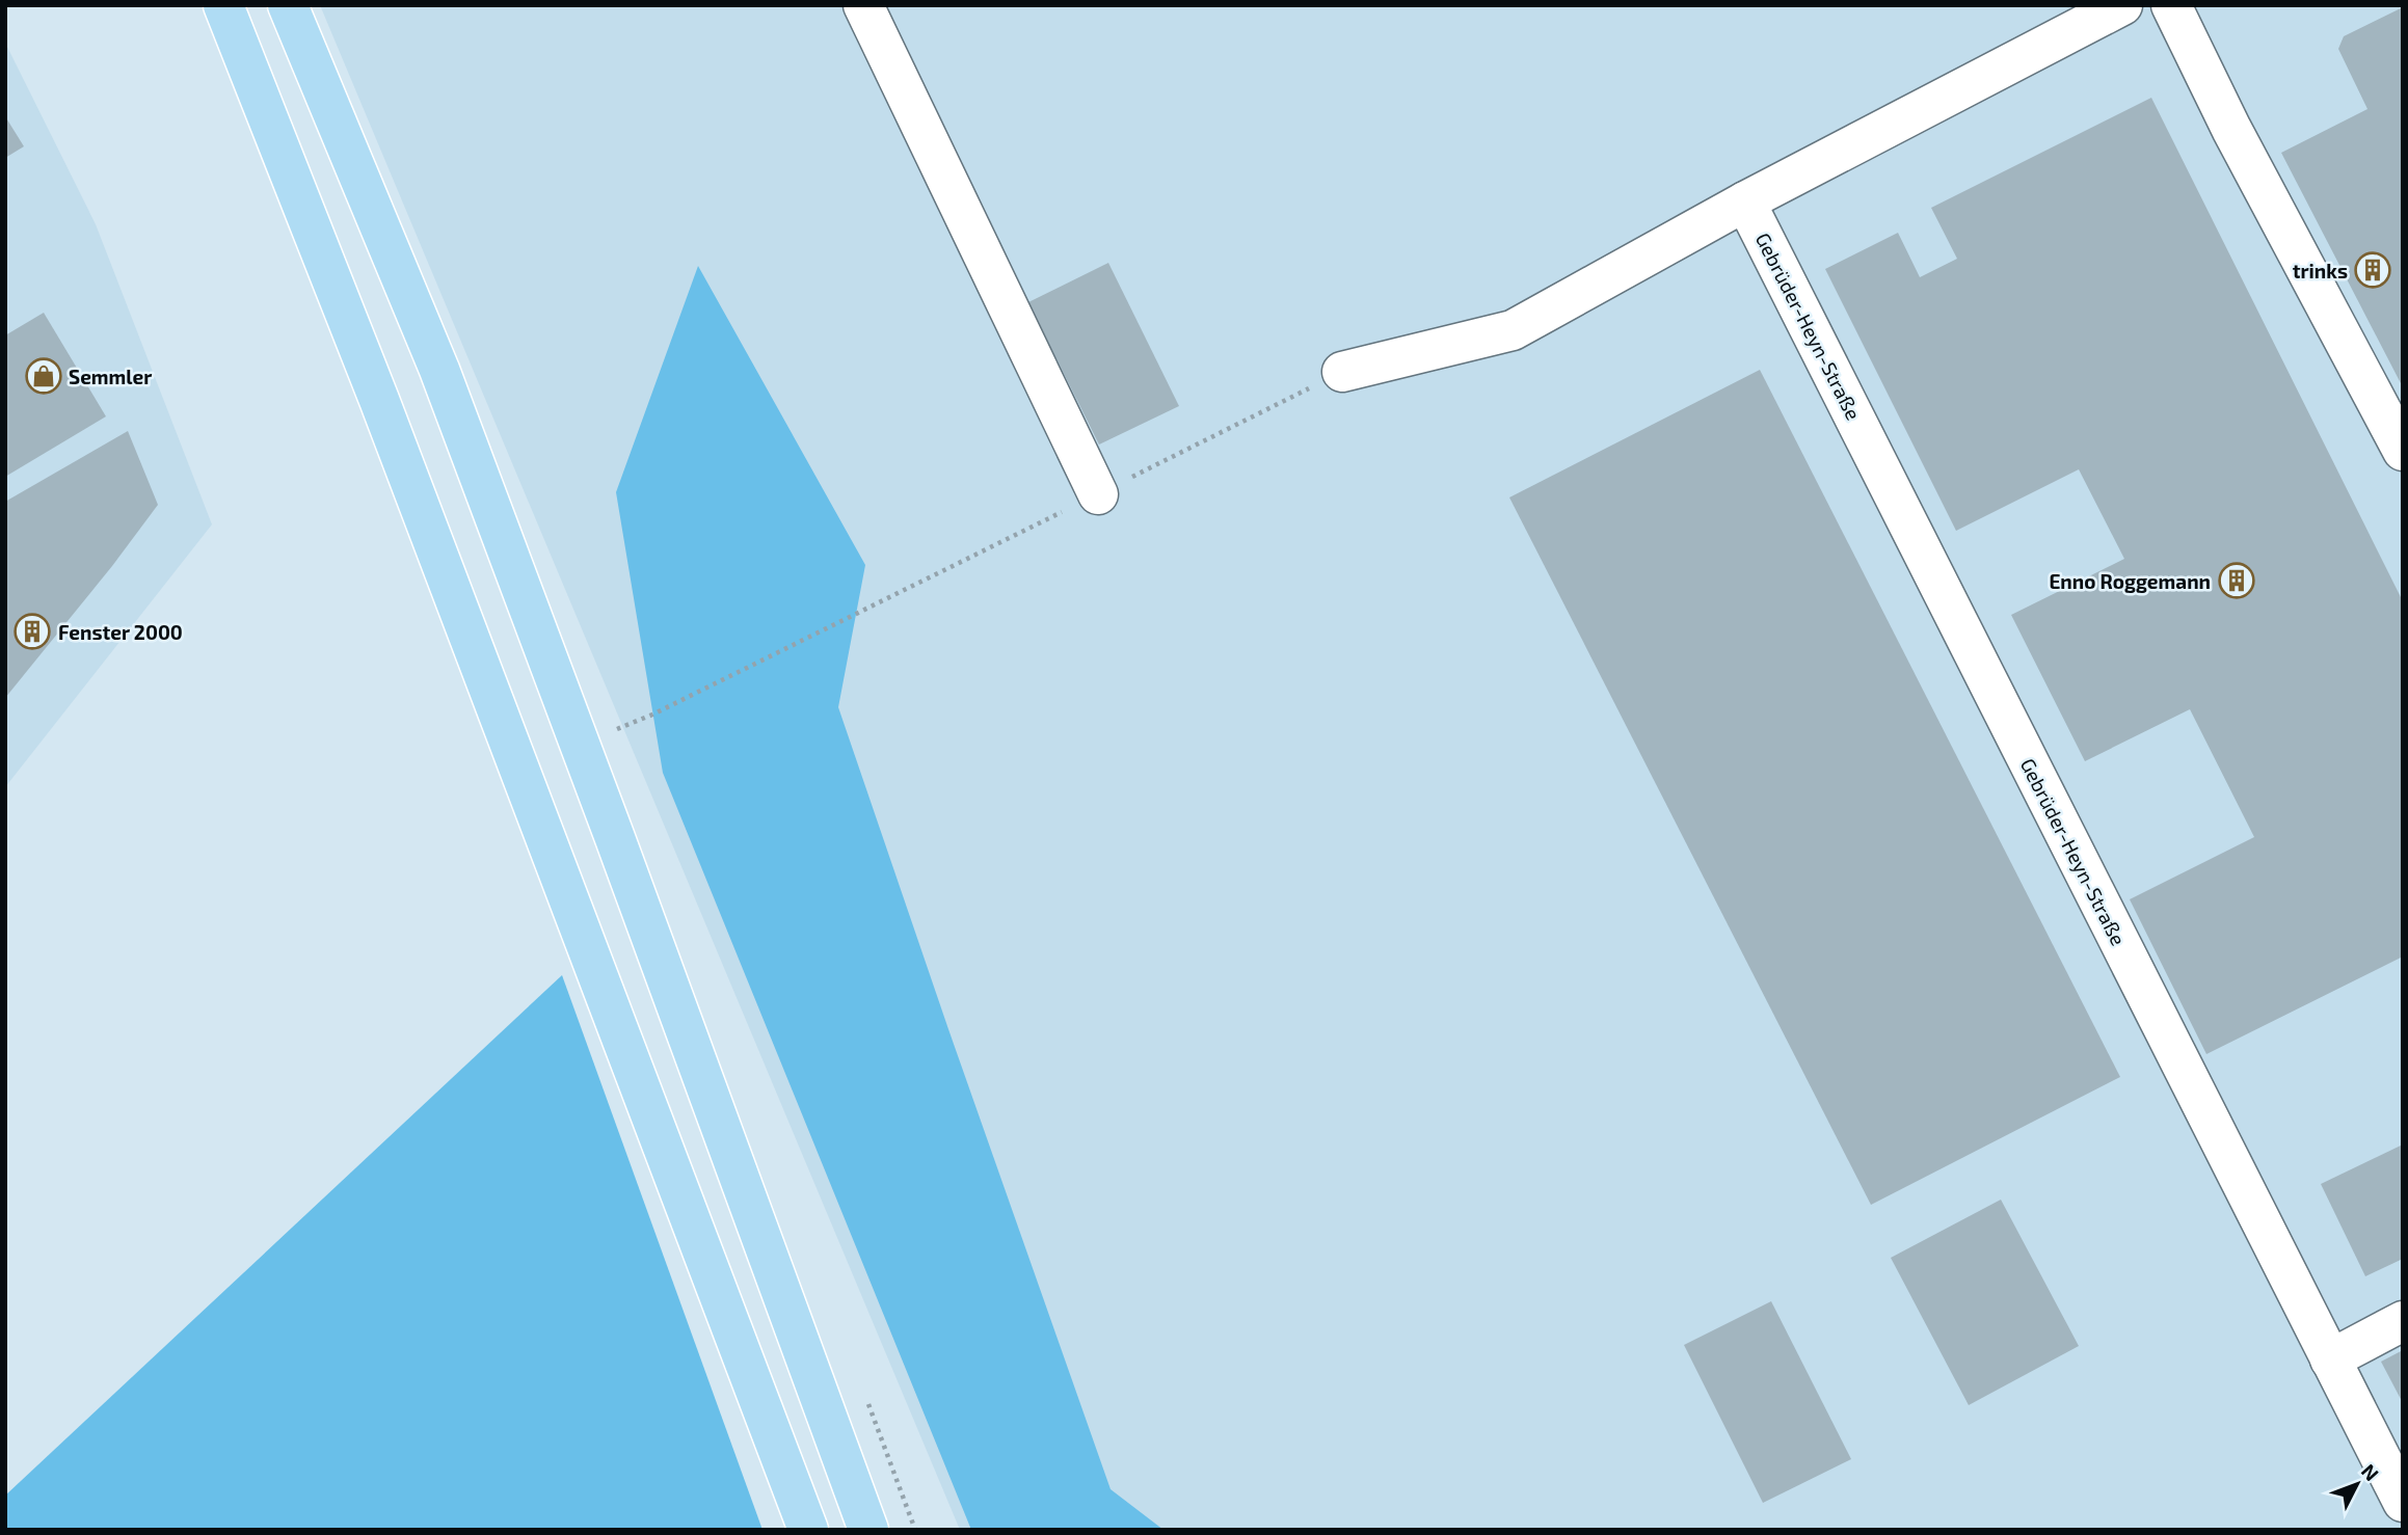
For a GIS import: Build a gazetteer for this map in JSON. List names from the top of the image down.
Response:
{
  "streets": {
    "street": ["Gebrüder-Heyn-Straße"]
  },
  "places": {
    "building": ["trinks", "Enno Roggemann", "Fenster 2000"],
    "shop": ["Semmler"]
  },
  "north": "top right"
}
